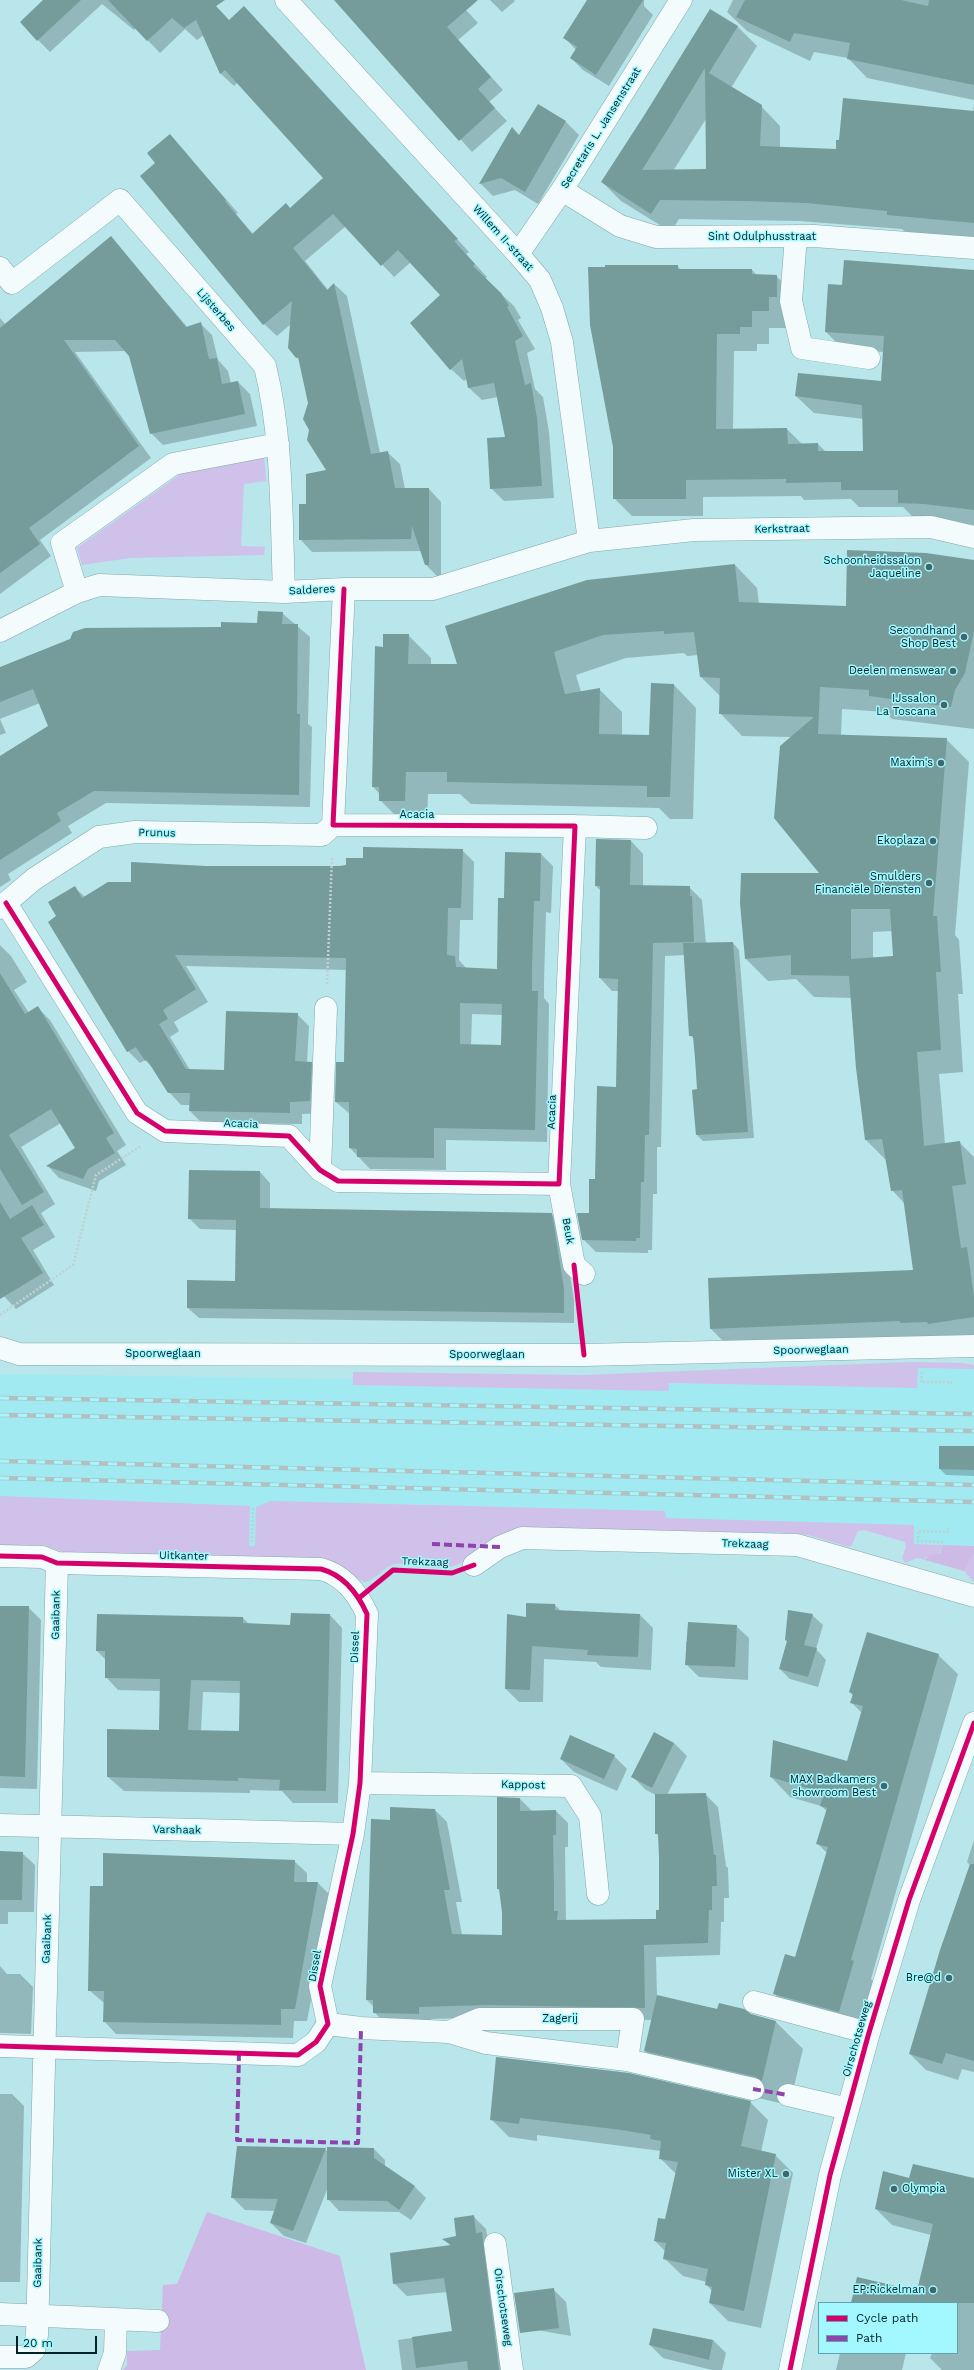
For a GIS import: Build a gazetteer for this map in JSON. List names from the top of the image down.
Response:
{
  "streets": {
    "street": [
      "Secretaris L. Jansenstraat",
      "Sint Odulphusstraat",
      "Willem II-straat",
      "Lijsterbes",
      "Kerkstraat",
      "Salderes",
      "Acacia",
      "Prunus",
      "Beuk",
      "Spoorweglaan",
      "Trekzaag",
      "Uitkanter",
      "Gaaibank",
      "Dissel",
      "Kappost",
      "Varshaak",
      "Zagerij",
      "Oirschotseweg"
    ]
  },
  "crossings": [
    ["Secretaris L. Jansenstraat", "Sint Odulphusstraat"],
    ["Secretaris L. Jansenstraat", "Willem II-straat"],
    ["Willem II-straat", "Kerkstraat"],
    ["Willem II-straat", "Salderes"],
    ["Lijsterbes", "Salderes"],
    ["Kerkstraat", "Salderes"],
    ["Acacia", "Prunus"],
    ["Acacia", "Beuk"],
    ["Uitkanter", "Gaaibank"],
    ["Uitkanter", "Dissel"],
    ["Gaaibank", "Varshaak"],
    ["Dissel", "Kappost"],
    ["Dissel", "Varshaak"],
    ["Dissel", "Zagerij"]
  ],
  "places": [
    "Schoonheidssalon Jaqueline",
    "Secondhand Shop Best",
    "Deelen menswear",
    "IJssalon La Toscana",
    "Maxim's",
    "Ekoplaza",
    "Smulders Financiële Diensten",
    "MAX Badkamers showroom Best",
    "Bre@d",
    "Mister XL",
    "Olympia",
    "EP:Rickelman"
  ],
  "legend": ["Cycle path", "Path"],
  "scale_bar": "20 m"
}
